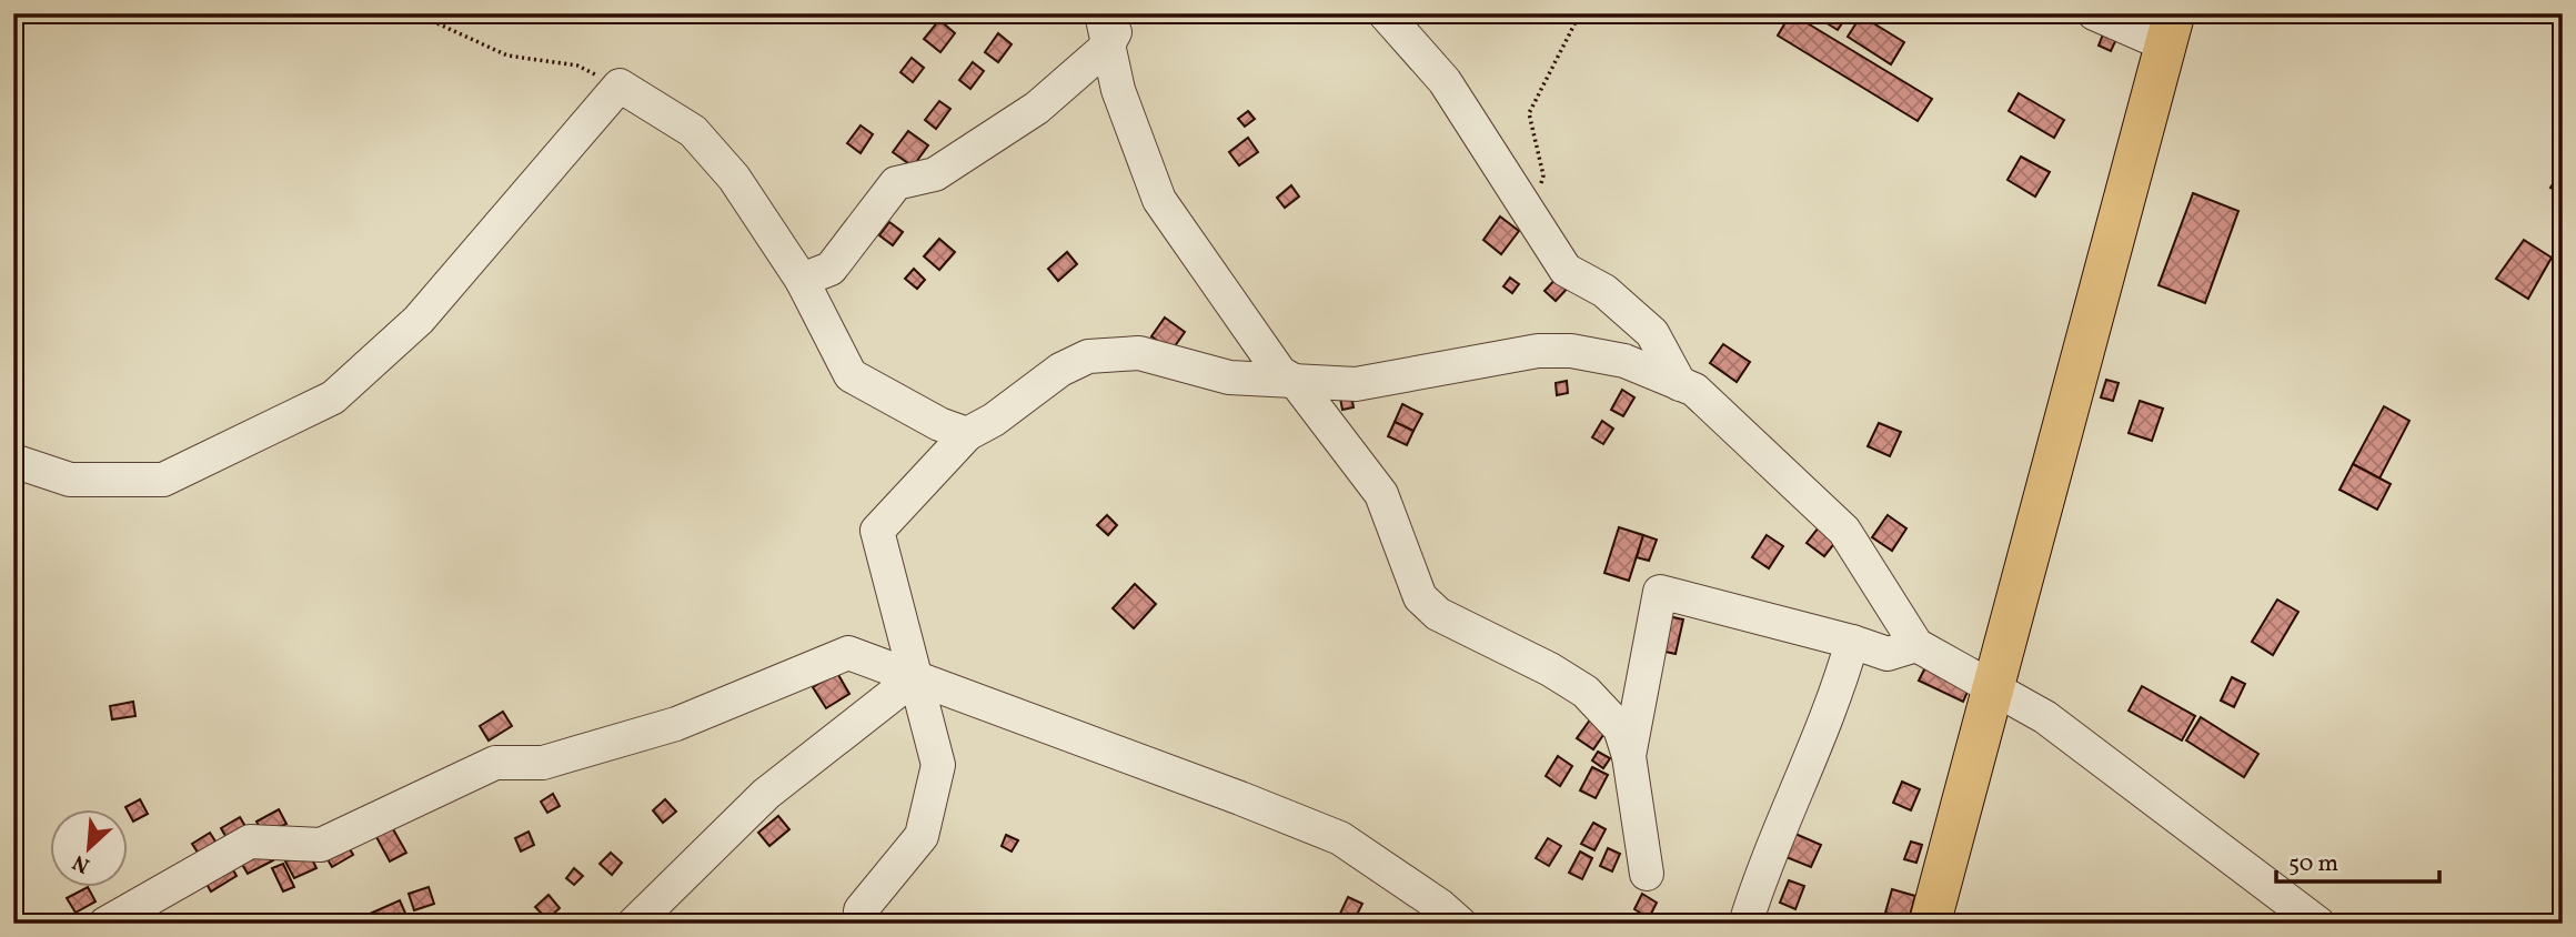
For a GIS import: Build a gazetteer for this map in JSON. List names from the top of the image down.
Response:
{
  "scale_bar": "50 m",
  "north": "bottom left"
}
